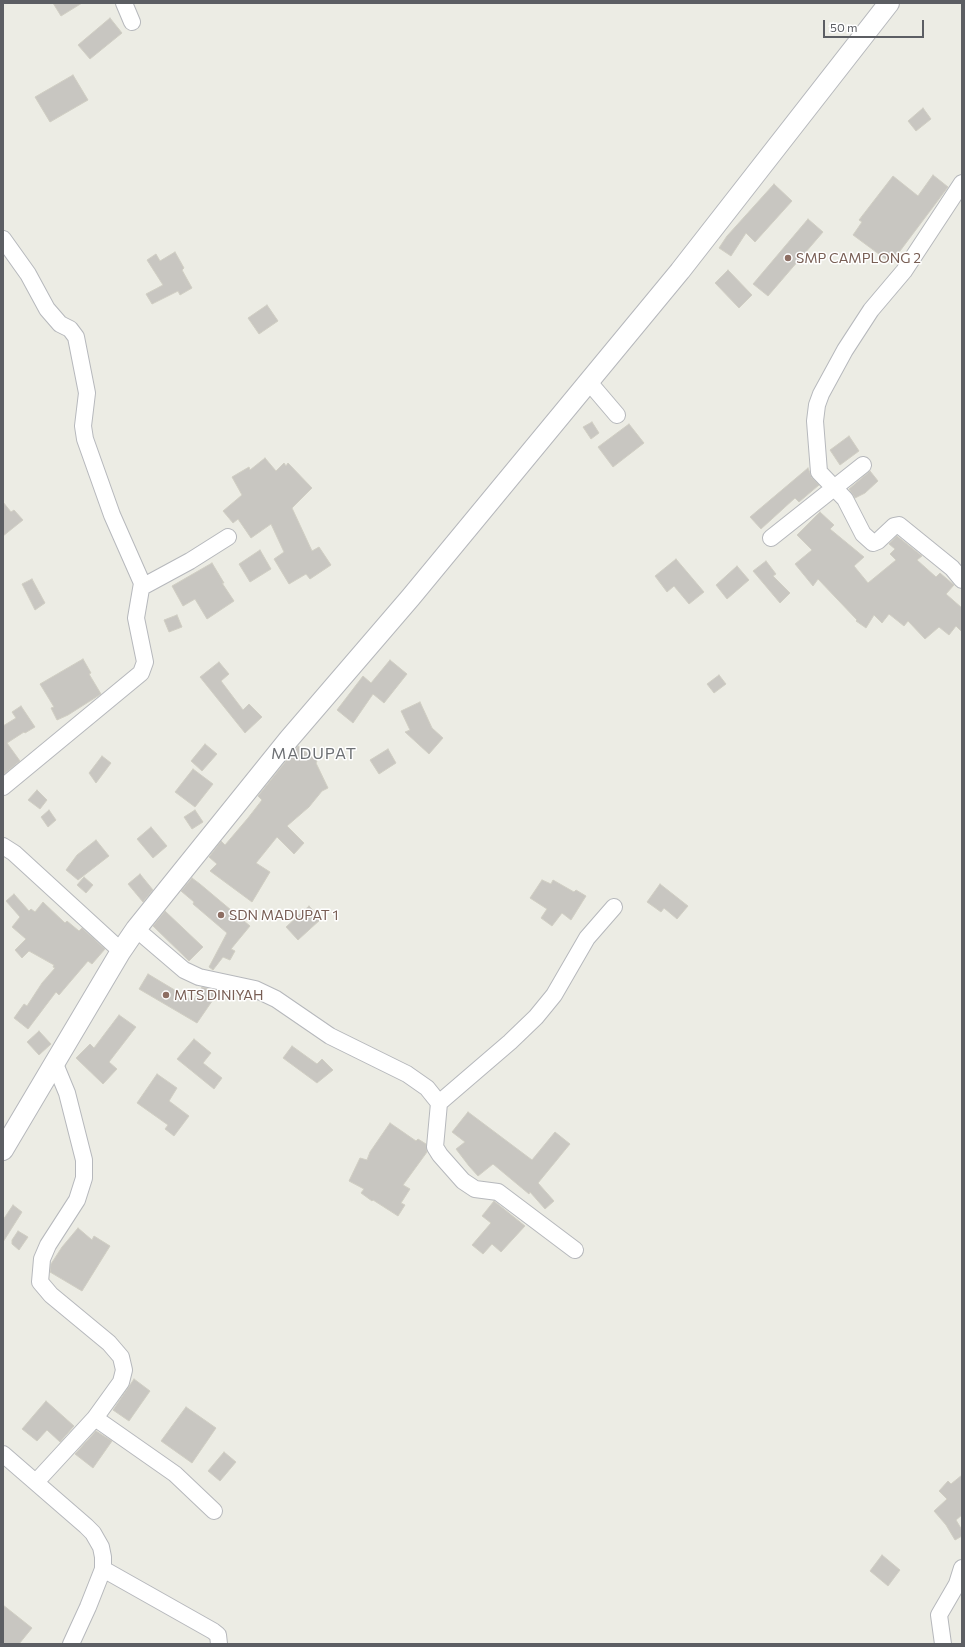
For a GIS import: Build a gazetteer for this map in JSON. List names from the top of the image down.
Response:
{
  "districts": ["MADUPAT"],
  "places": ["SMP CAMPLONG 2", "SDN MADUPAT 1", "MTS DINIYAH"],
  "scale_bar": "50 m"
}
